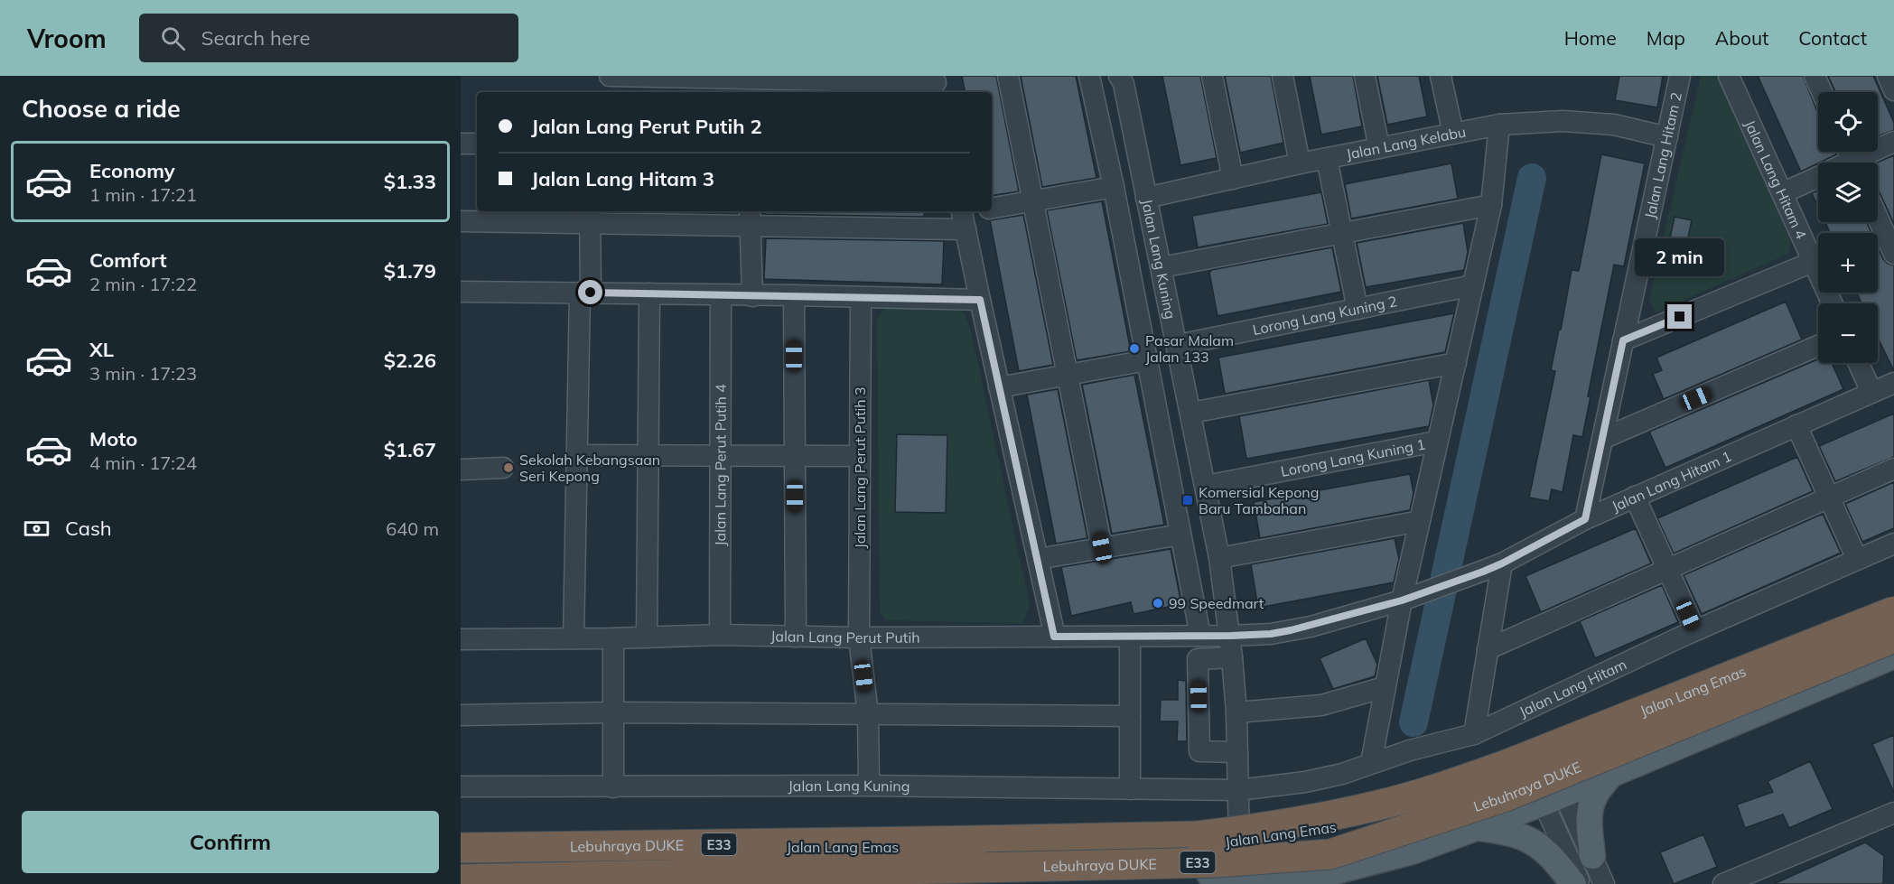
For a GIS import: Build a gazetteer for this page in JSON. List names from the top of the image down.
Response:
{
  "streets": {
    "highway": ["Lebuhraya DUKE", "E33"],
    "main road": ["Jalan Lang Emas"],
    "street": [
      "Jalan Lang Kelabu",
      "Jalan Lang Hitam 2",
      "Jalan Lang Hitam 4",
      "Jalan Lang Kuning",
      "Lorong Lang Kuning 2",
      "Lorong Lang Kuning 1",
      "Jalan Lang Perut Putih 4",
      "Jalan Lang Perut Putih 3",
      "Jalan Lang Hitam 1",
      "Jalan Lang Perut Putih",
      "Jalan Lang Hitam"
    ]
  },
  "crossings": [
    ["Jalan Lang Kelabu", "Jalan Lang Hitam 2"],
    ["Jalan Lang Kelabu", "Jalan Lang Kuning"],
    ["Jalan Lang Hitam 2", "Jalan Lang Hitam 1"],
    ["Jalan Lang Kuning", "Lorong Lang Kuning 2"],
    ["Jalan Lang Kuning", "Lorong Lang Kuning 1"],
    ["Jalan Lang Kuning", "Jalan Lang Perut Putih 3"],
    ["Jalan Lang Kuning", "Jalan Lang Hitam 1"],
    ["Jalan Lang Kuning", "Jalan Lang Perut Putih"],
    ["Jalan Lang Kuning", "Jalan Lang Hitam"],
    ["Jalan Lang Kuning", "Jalan Lang Emas"],
    ["Jalan Lang Perut Putih 4", "Jalan Lang Perut Putih"],
    ["Jalan Lang Perut Putih 3", "Jalan Lang Perut Putih"],
    ["Jalan Lang Hitam 1", "Jalan Lang Perut Putih"],
    ["Jalan Lang Emas", "Lebuhraya DUKE"]
  ],
  "places": {
    "other": ["Pasar Malam Jalan 133", "Sekolah Kebangsaan Seri Kepong", "99 Speedmart"],
    "transit": ["Komersial Kepong Baru Tambahan"]
  },
  "page": {
    "header": "Vroom",
    "search": "Search here",
    "nav": [
      "Home",
      "Map",
      "About",
      "Contact"
    ],
    "heading": "Choose a ride",
    "map_buttons": ["+", "−"],
    "banner": ["Jalan Lang Perut Putih 2", "Jalan Lang Hitam 3"],
    "list": [
      {
        "name": "Economy",
        "note": "1 min · 17:21",
        "value": "$1.33"
      },
      {
        "name": "Comfort",
        "note": "2 min · 17:22",
        "value": "$1.79"
      },
      {
        "name": "XL",
        "note": "3 min · 17:23",
        "value": "$2.26"
      },
      {
        "name": "Moto",
        "note": "4 min · 17:24",
        "value": "$1.67"
      }
    ],
    "bubble": "2 min",
    "pay": ["Cash", "640 m"],
    "buttons": "Confirm"
  }
}
